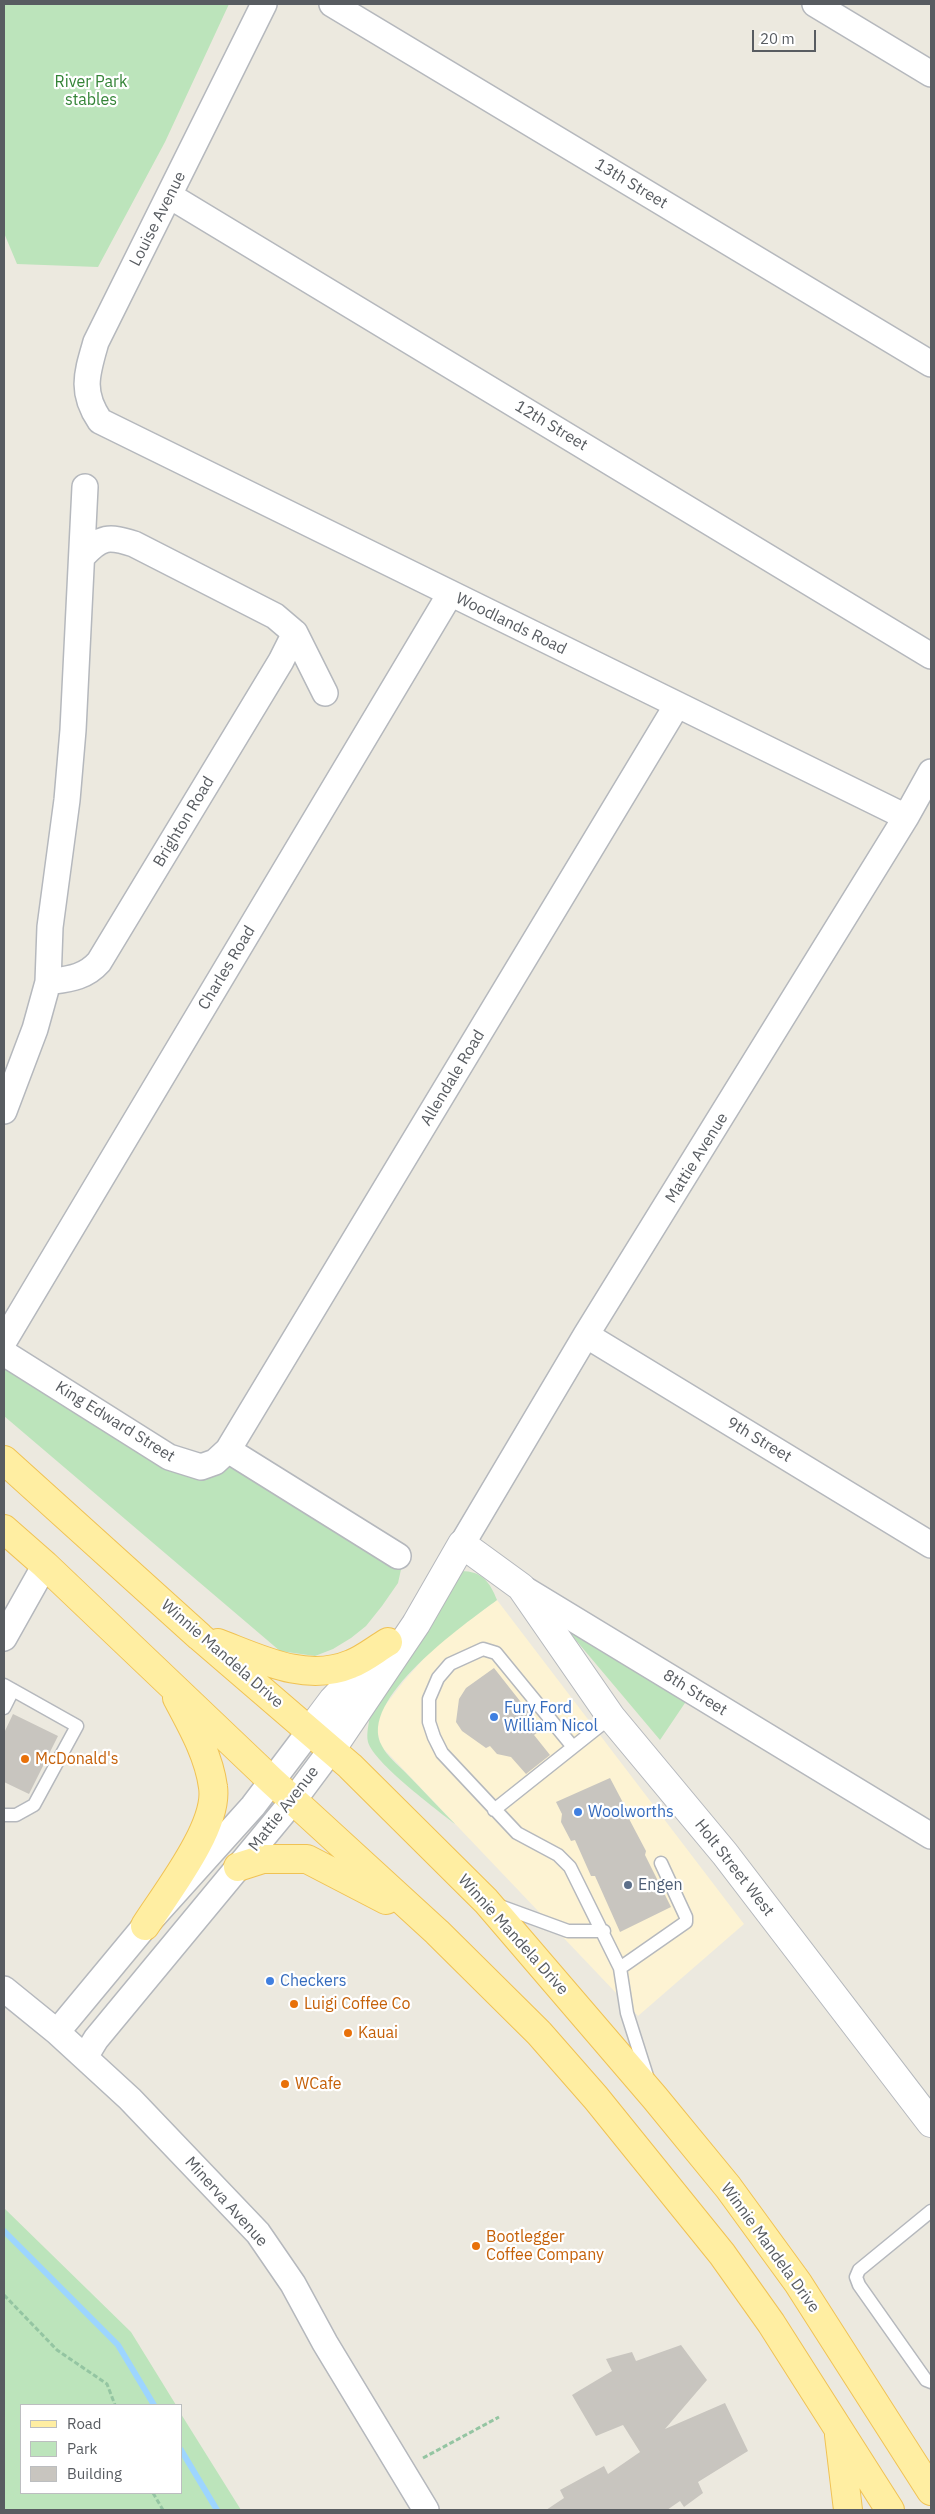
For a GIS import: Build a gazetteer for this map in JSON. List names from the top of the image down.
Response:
{
  "streets": {
    "main road": ["Winnie Mandela Drive"],
    "street": [
      "13th Street",
      "Louise Avenue",
      "12th Street",
      "Woodlands Road",
      "Brighton Road",
      "Charles Road",
      "Allendale Road",
      "Mattie Avenue",
      "King Edward Street",
      "9th Street",
      "8th Street",
      "Holt Street West",
      "Minerva Avenue"
    ]
  },
  "crossings": [
    ["Louise Avenue", "12th Street"],
    ["Louise Avenue", "Woodlands Road"],
    ["Woodlands Road", "Charles Road"],
    ["Woodlands Road", "Allendale Road"],
    ["Woodlands Road", "Mattie Avenue"],
    ["Allendale Road", "King Edward Street"],
    ["Mattie Avenue", "9th Street"],
    ["Mattie Avenue", "Winnie Mandela Drive"],
    ["Mattie Avenue", "8th Street"],
    ["Mattie Avenue", "Minerva Avenue"],
    ["8th Street", "Holt Street West"]
  ],
  "parks": ["River Park stables"],
  "places": [
    "Fury Ford William Nicol",
    "McDonald's",
    "Woolworths",
    "Engen",
    "Checkers",
    "Luigi Coffee Co",
    "Kauai",
    "WCafe",
    "Bootlegger Coffee Company"
  ],
  "legend": ["Road", "Park", "Building"],
  "scale_bar": "20 m"
}
